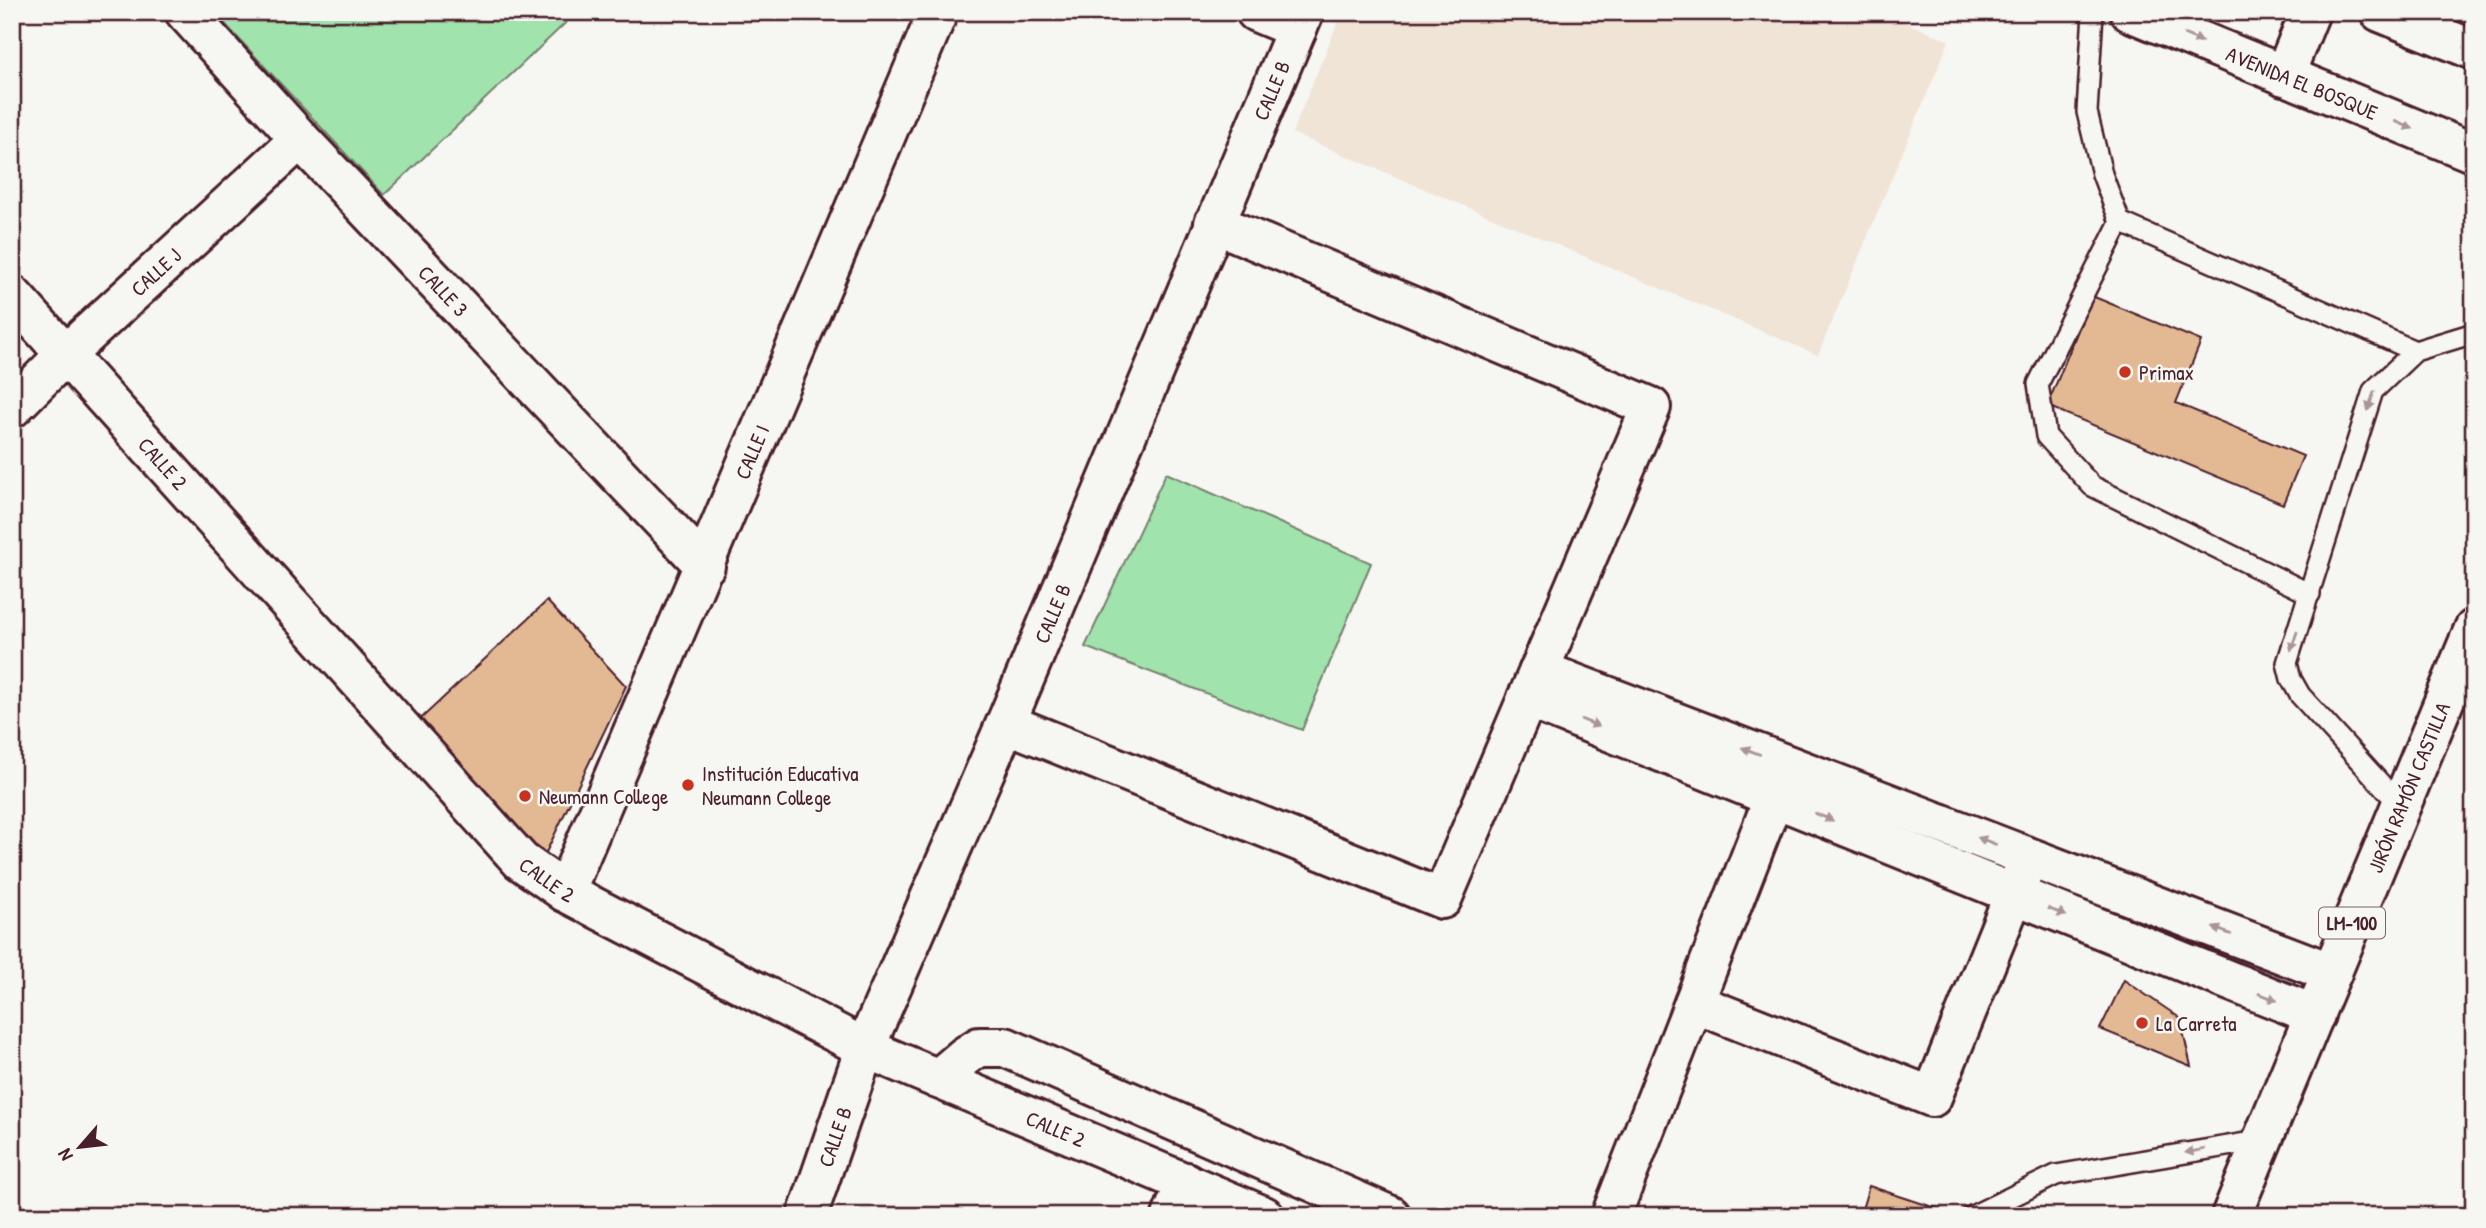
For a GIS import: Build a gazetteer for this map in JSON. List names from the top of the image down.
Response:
{
  "streets": {
    "street": [
      "AVENIDA EL BOSQUE",
      "CALLE B",
      "CALLE J",
      "CALLE 3",
      "CALLE I",
      "CALLE 2",
      "JIRÓN RAMÓN CASTILLA",
      "LM-100"
    ]
  },
  "crossings": [
    ["CALLE B", "CALLE 2"],
    ["CALLE J", "CALLE 3"],
    ["CALLE J", "CALLE 2"],
    ["CALLE 3", "CALLE I"],
    ["CALLE I", "CALLE 2"]
  ],
  "one_way": ["AVENIDA EL BOSQUE"],
  "places": [
    "Primax",
    "Institución Educativa Neumann College",
    "Neumann College",
    "La Carreta"
  ],
  "north": "bottom left"
}
